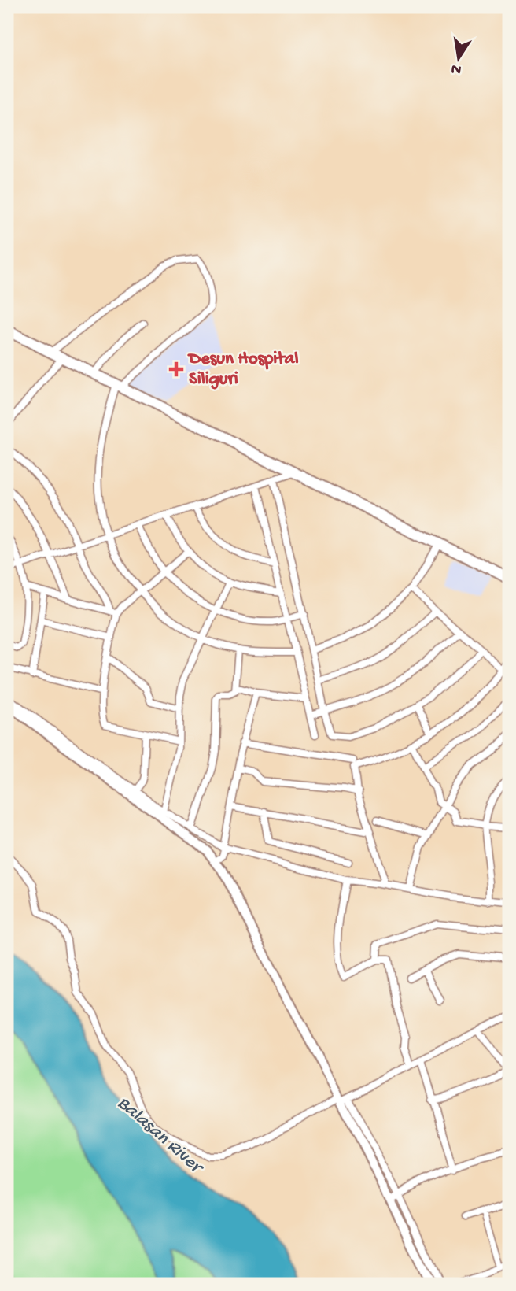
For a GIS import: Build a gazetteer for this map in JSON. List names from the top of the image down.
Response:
{
  "water": ["Balasan River"],
  "places": {
    "health": ["Desun Hospital Siliguri"]
  },
  "north": "bottom"
}
